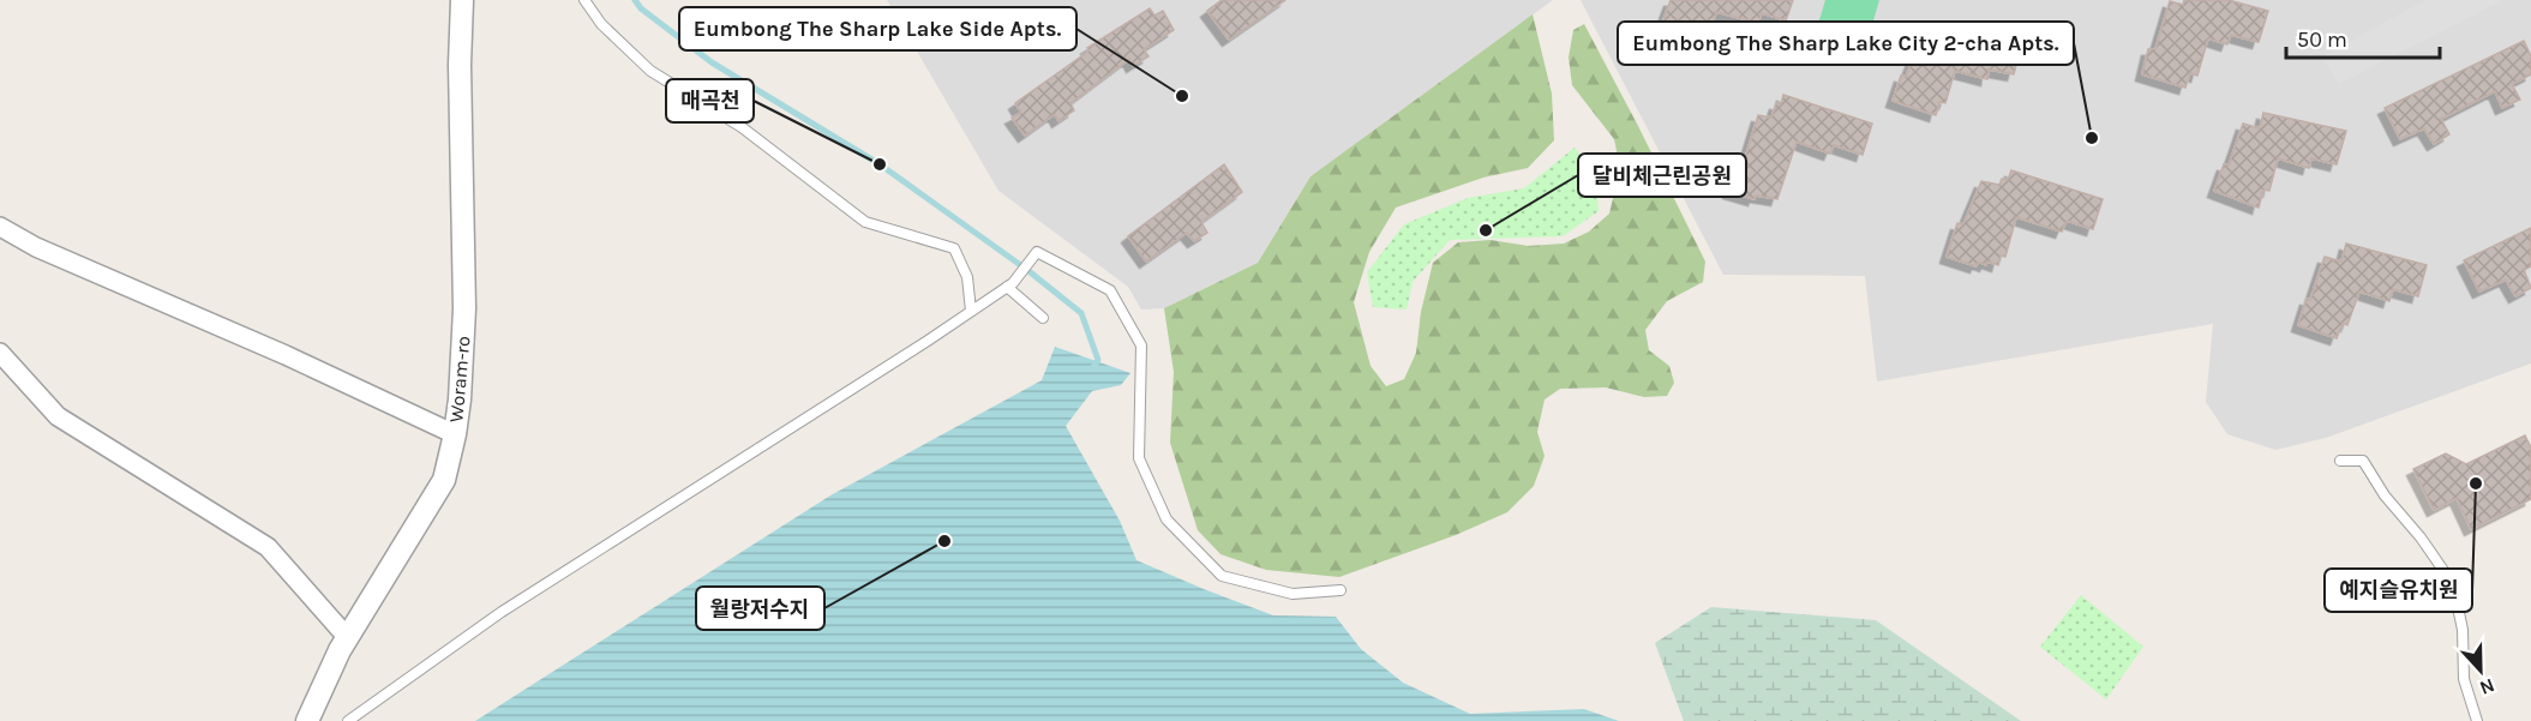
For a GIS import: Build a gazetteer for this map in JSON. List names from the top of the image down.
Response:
{
  "streets": {
    "street": ["Woram-ro"]
  },
  "places": [
    "Eumbong The Sharp Lake Side Apts.",
    "Eumbong The Sharp Lake City 2-cha Apts.",
    "매곡천",
    "달비체근린공원",
    "예지슬유치원",
    "월랑저수지"
  ],
  "scale_bar": "50 m",
  "north": "bottom"
}
